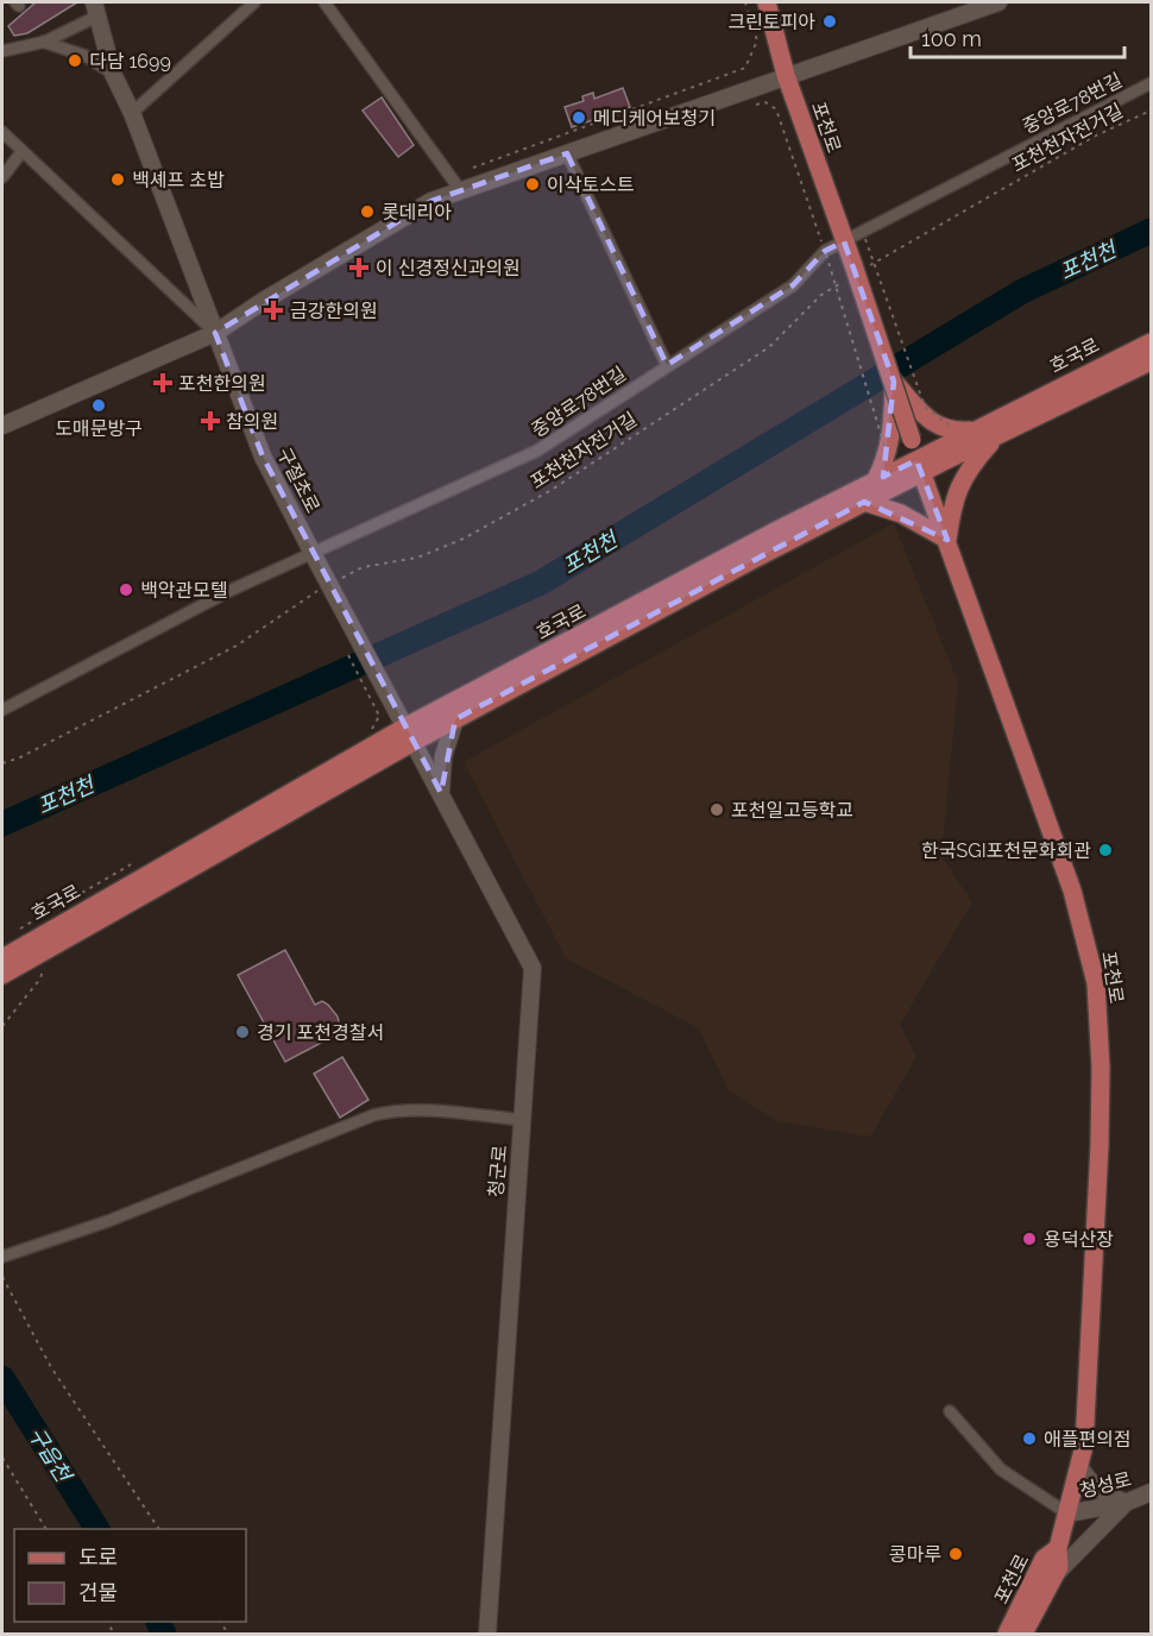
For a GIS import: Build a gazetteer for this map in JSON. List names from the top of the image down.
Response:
{
  "streets": {
    "main road": ["포천로", "호국로"],
    "street": [
      "중앙로78번길",
      "구절초로",
      "청군로",
      "청성로"
    ],
    "path": ["포천천자전거길"]
  },
  "crossings": [
    ["중앙로78번길", "포천로"],
    ["중앙로78번길", "구절초로"],
    ["포천로", "포천천자전거길"],
    ["포천로", "호국로"],
    ["포천로", "청성로"],
    ["호국로", "청군로"]
  ],
  "water": ["포천천", "구읍천"],
  "places": {
    "other": [
      "크린토피아",
      "다담 1699",
      "메디케어보청기",
      "백셰프 초밥",
      "이삭토스트",
      "롯데리아",
      "도매문방구",
      "백악관모텔",
      "포천일고등학교",
      "한국SGI포천문화회관",
      "경기 포천경찰서",
      "용덕산장",
      "애플편의점",
      "콩마루"
    ],
    "health": [
      "이 신경정신과의원",
      "금강한의원",
      "포천한의원",
      "참의원"
    ]
  },
  "legend": ["도로", "건물"],
  "scale_bar": "100 m"
}
